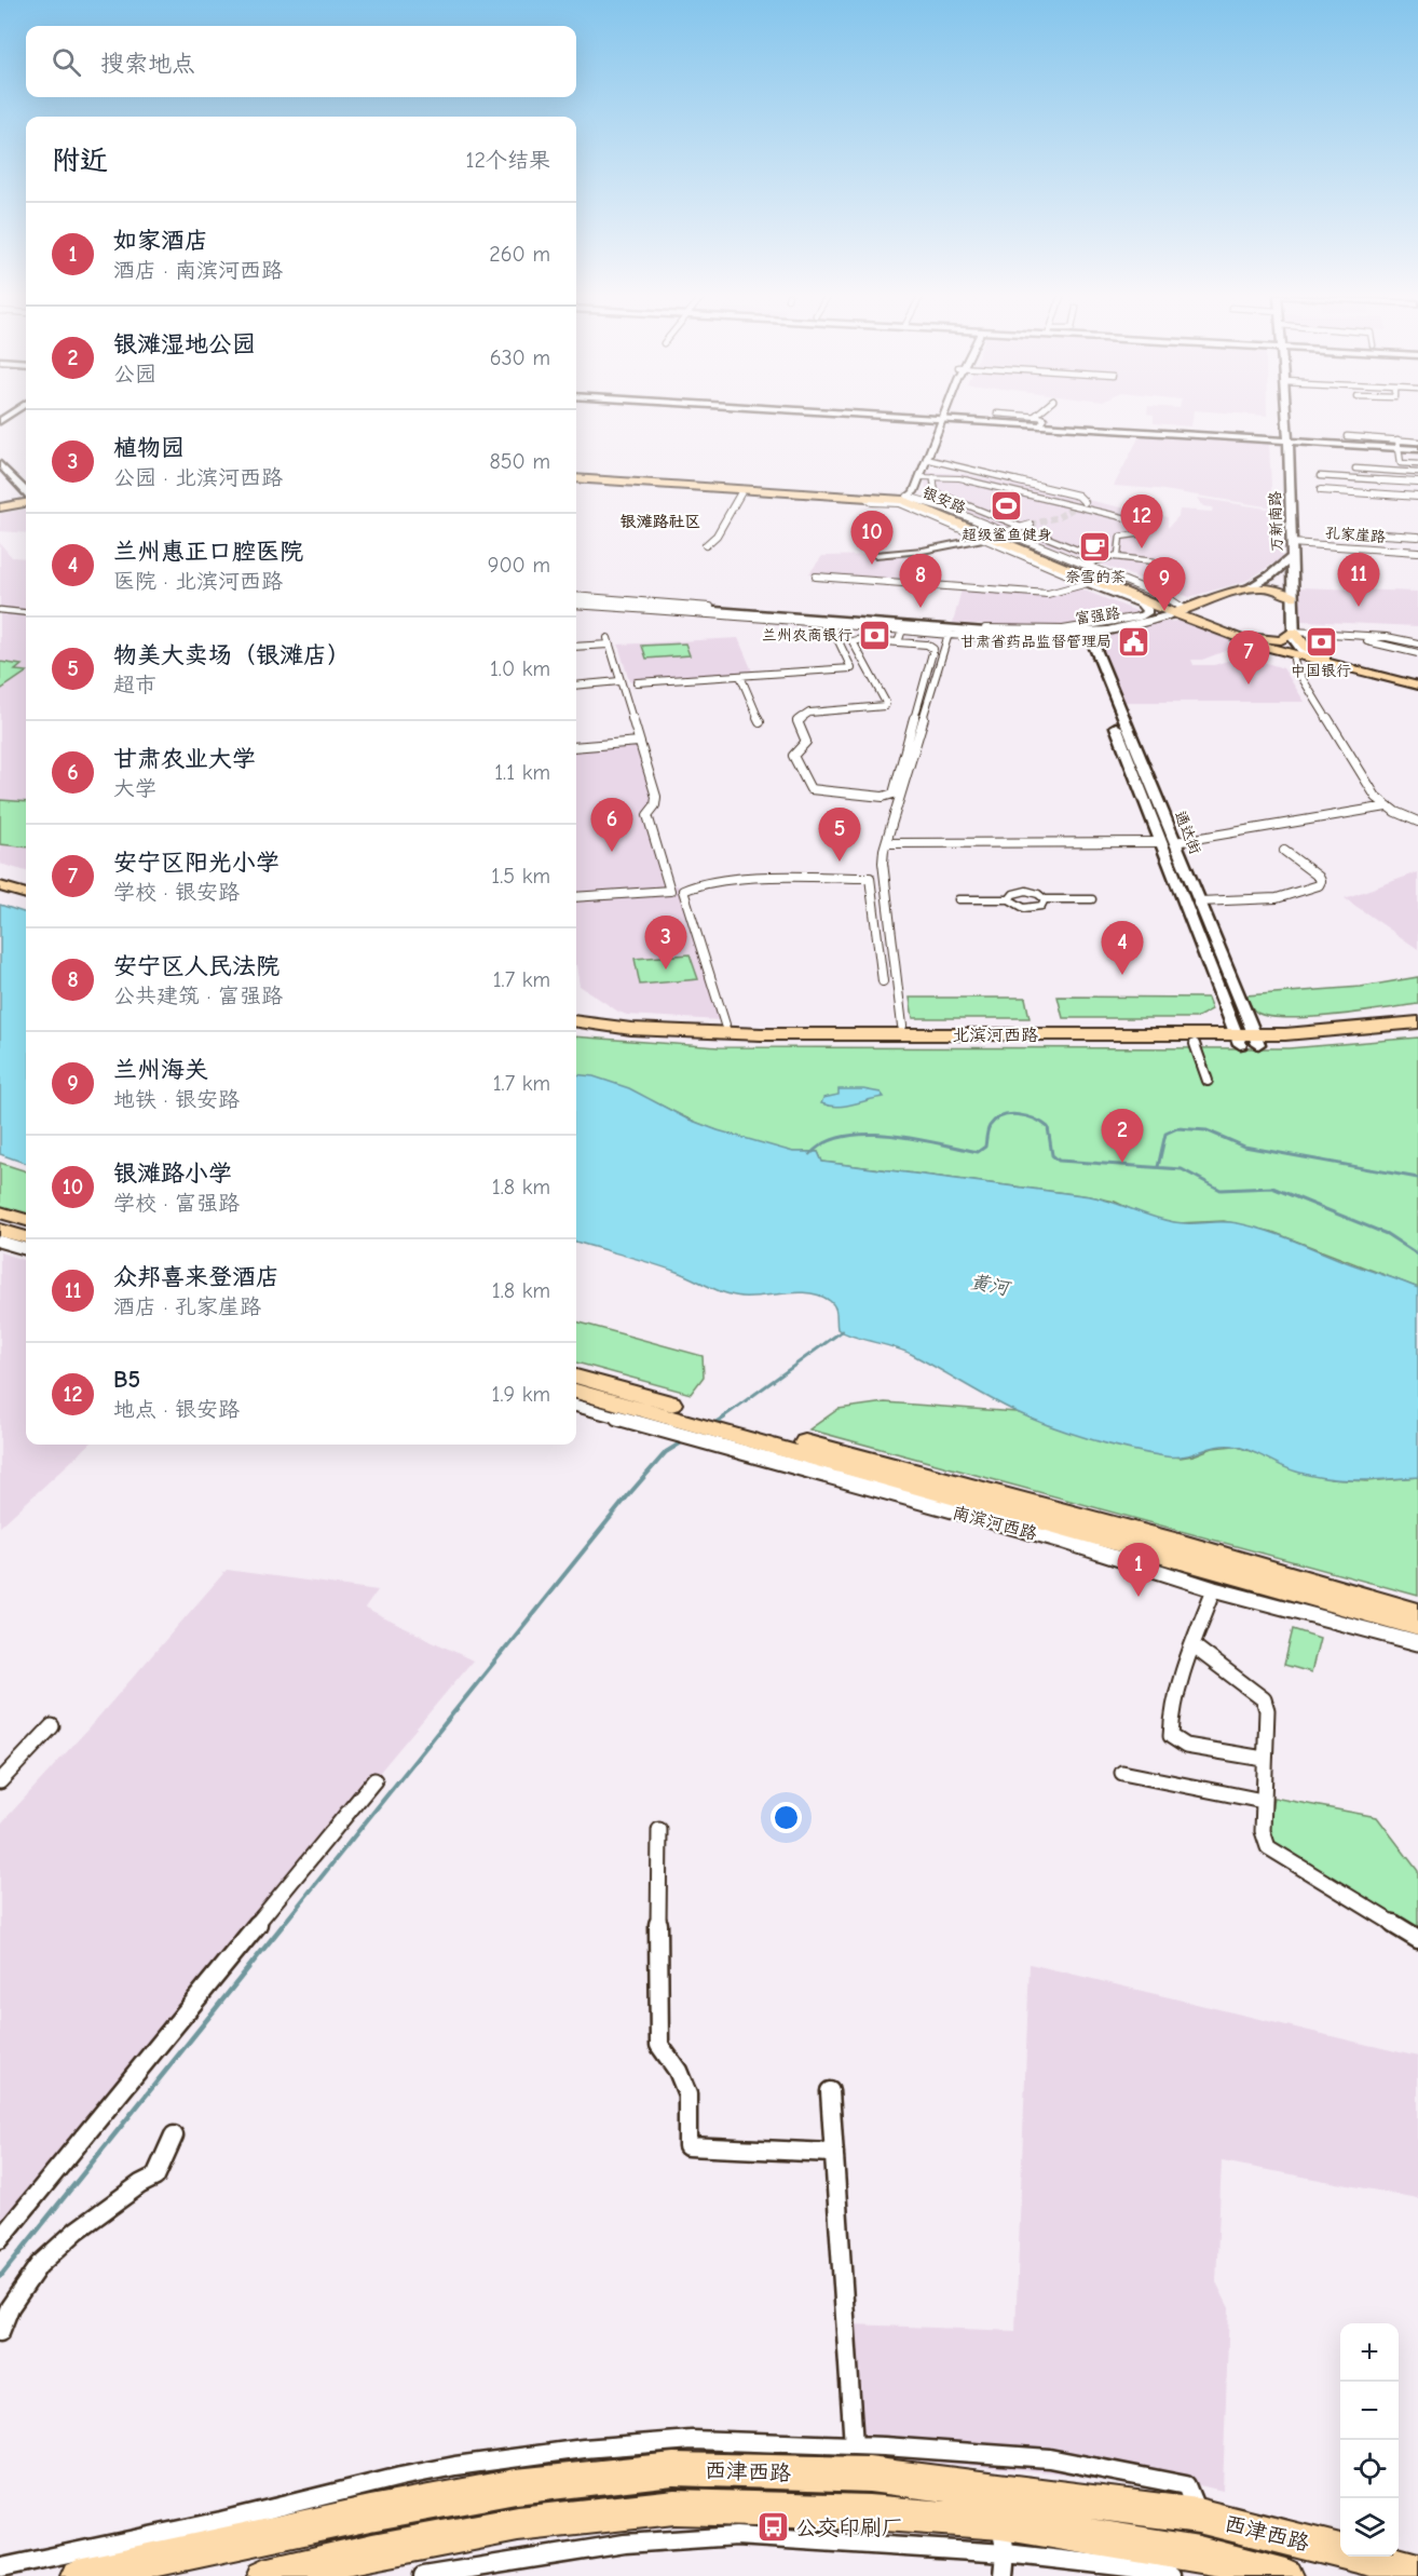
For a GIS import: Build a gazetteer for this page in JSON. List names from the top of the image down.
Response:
{
  "streets": {
    "main road": [
      "银安路",
      "万新南路",
      "富强路",
      "通达街",
      "北滨河西路",
      "南滨河西路",
      "西津西路"
    ],
    "street": ["孔家崖路"]
  },
  "crossings": [
    ["银安路", "富强路"],
    ["万新南路", "孔家崖路"],
    ["富强路", "通达街"],
    ["通达街", "北滨河西路"]
  ],
  "districts": ["银滩路社区"],
  "water": ["黄河"],
  "places": {
    "sports": ["超级鲨鱼健身"],
    "cafe": ["奈雪的茶"],
    "bank": ["兰州农商银行", "中国银行"],
    "public building": ["甘肃省药品监督管理局"],
    "bus stop": ["公交印刷厂"]
  },
  "page": {
    "search": "搜索地点",
    "heading": ["附近", "12个结果"],
    "list": [
      {
        "mark": "1",
        "name": "如家酒店",
        "note": "酒店 · 南滨河西路",
        "value": "260 m"
      },
      {
        "mark": "2",
        "name": "银滩湿地公园",
        "note": "公园",
        "value": "630 m"
      },
      {
        "mark": "3",
        "name": "植物园",
        "note": "公园 · 北滨河西路",
        "value": "850 m"
      },
      {
        "mark": "4",
        "name": "兰州惠正口腔医院",
        "note": "医院 · 北滨河西路",
        "value": "900 m"
      },
      {
        "mark": "5",
        "name": "物美大卖场（银滩店）",
        "note": "超市",
        "value": "1.0 km"
      },
      {
        "mark": "6",
        "name": "甘肃农业大学",
        "note": "大学",
        "value": "1.1 km"
      },
      {
        "mark": "7",
        "name": "安宁区阳光小学",
        "note": "学校 · 银安路",
        "value": "1.5 km"
      },
      {
        "mark": "8",
        "name": "安宁区人民法院",
        "note": "公共建筑 · 富强路",
        "value": "1.7 km"
      },
      {
        "mark": "9",
        "name": "兰州海关",
        "note": "地铁 · 银安路",
        "value": "1.7 km"
      },
      {
        "mark": "10",
        "name": "银滩路小学",
        "note": "学校 · 富强路",
        "value": "1.8 km"
      },
      {
        "mark": "11",
        "name": "众邦喜来登酒店",
        "note": "酒店 · 孔家崖路",
        "value": "1.8 km"
      },
      {
        "mark": "12",
        "name": "B5",
        "note": "地点 · 银安路",
        "value": "1.9 km"
      }
    ],
    "pins": [
      "12",
      "10",
      "11",
      "8",
      "9",
      "7",
      "6",
      "5",
      "3",
      "4",
      "2",
      "1"
    ],
    "map_buttons": ["+", "−"]
  }
}
